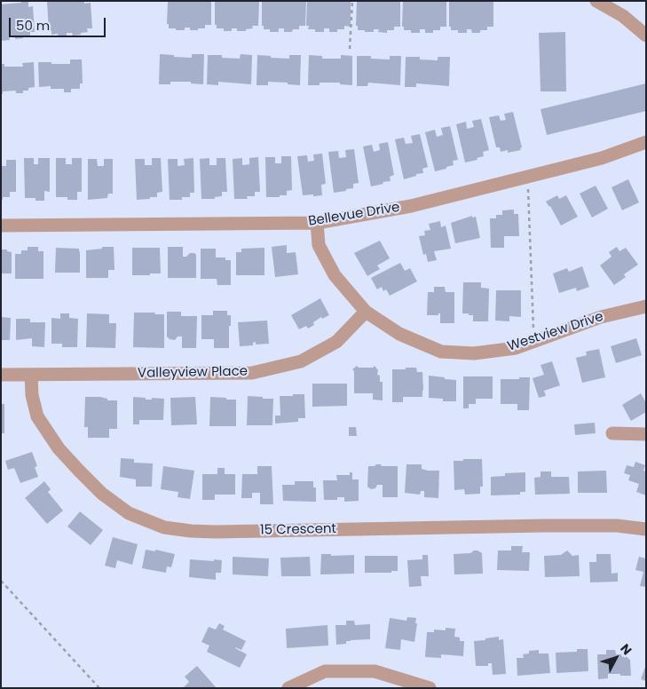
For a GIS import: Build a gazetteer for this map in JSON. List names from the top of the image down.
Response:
{
  "streets": {
    "street": [
      "Bellevue Drive",
      "Westview Drive",
      "Valleyview Place",
      "15 Crescent"
    ]
  },
  "crossings": [
    ["Bellevue Drive", "Westview Drive"],
    ["Westview Drive", "Valleyview Place"],
    ["Valleyview Place", "15 Crescent"]
  ],
  "scale_bar": "50 m",
  "north": "top right"
}
